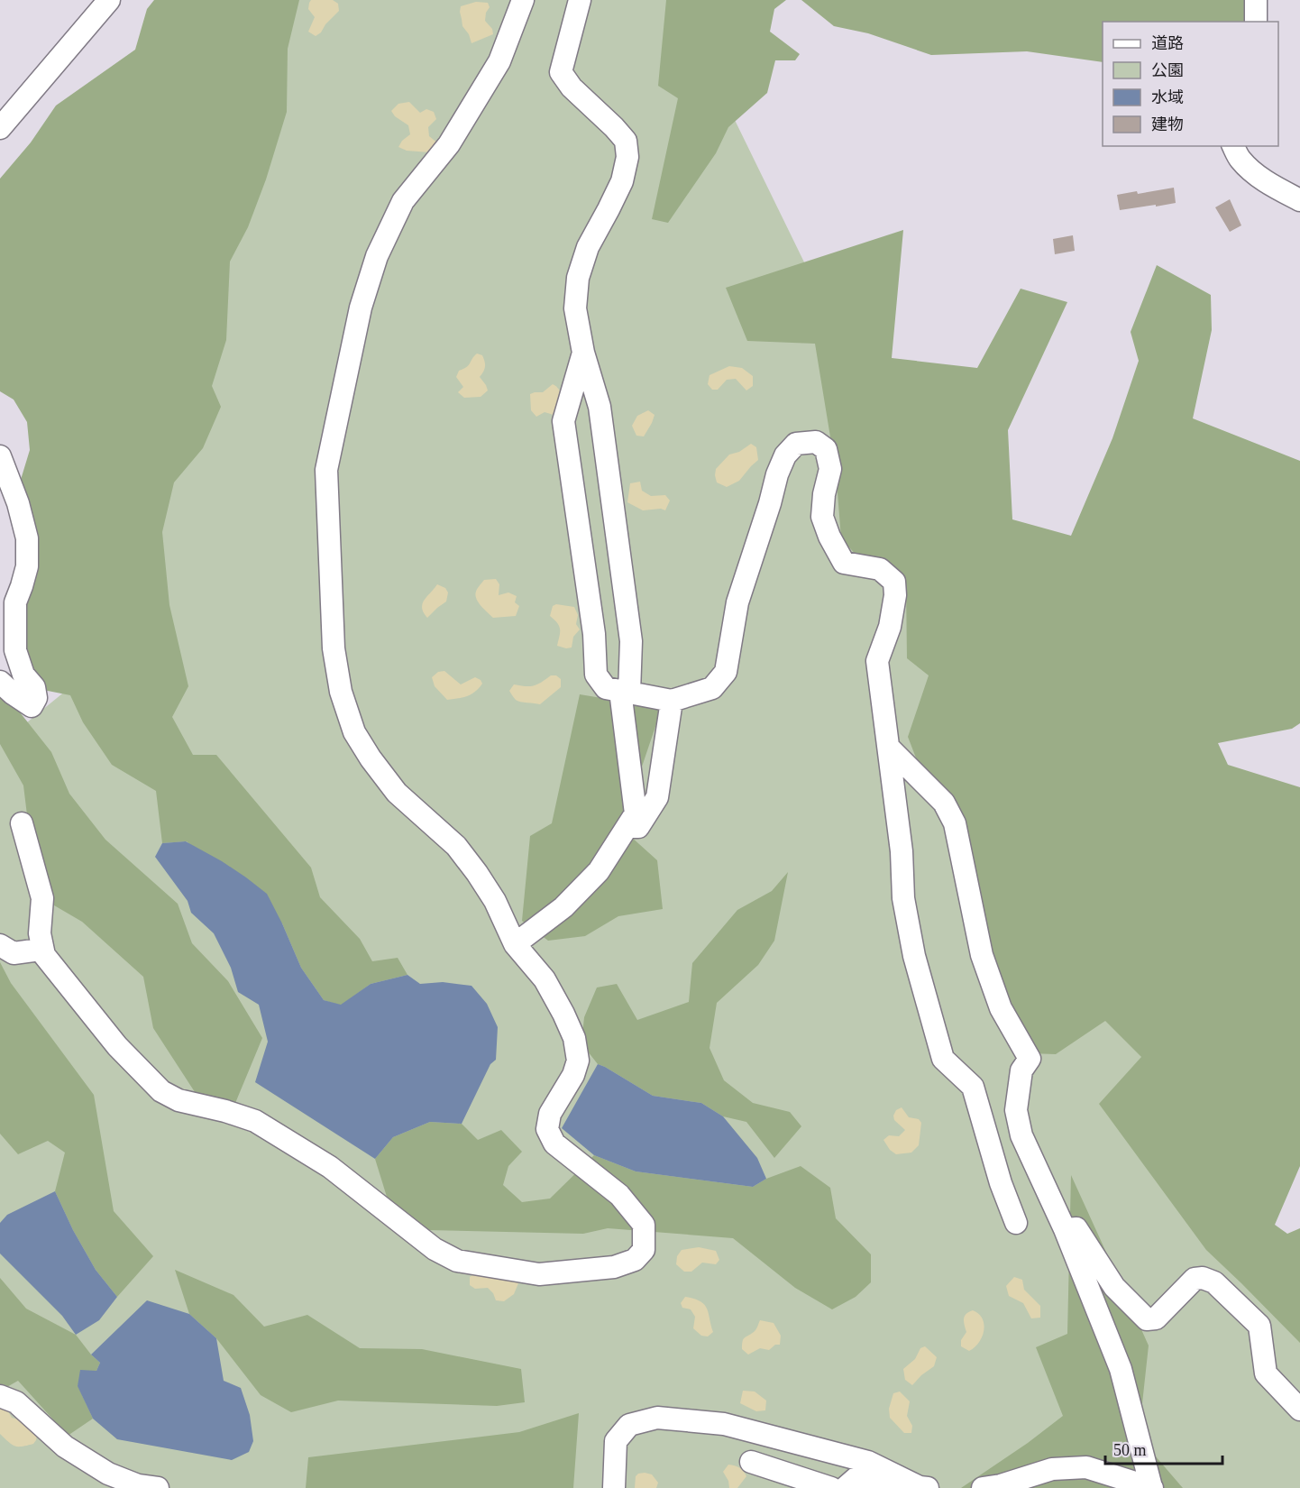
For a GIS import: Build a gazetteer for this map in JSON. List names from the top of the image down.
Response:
{
  "legend": [
    "道路",
    "公園",
    "水域",
    "建物"
  ],
  "scale_bar": "50 m"
}
